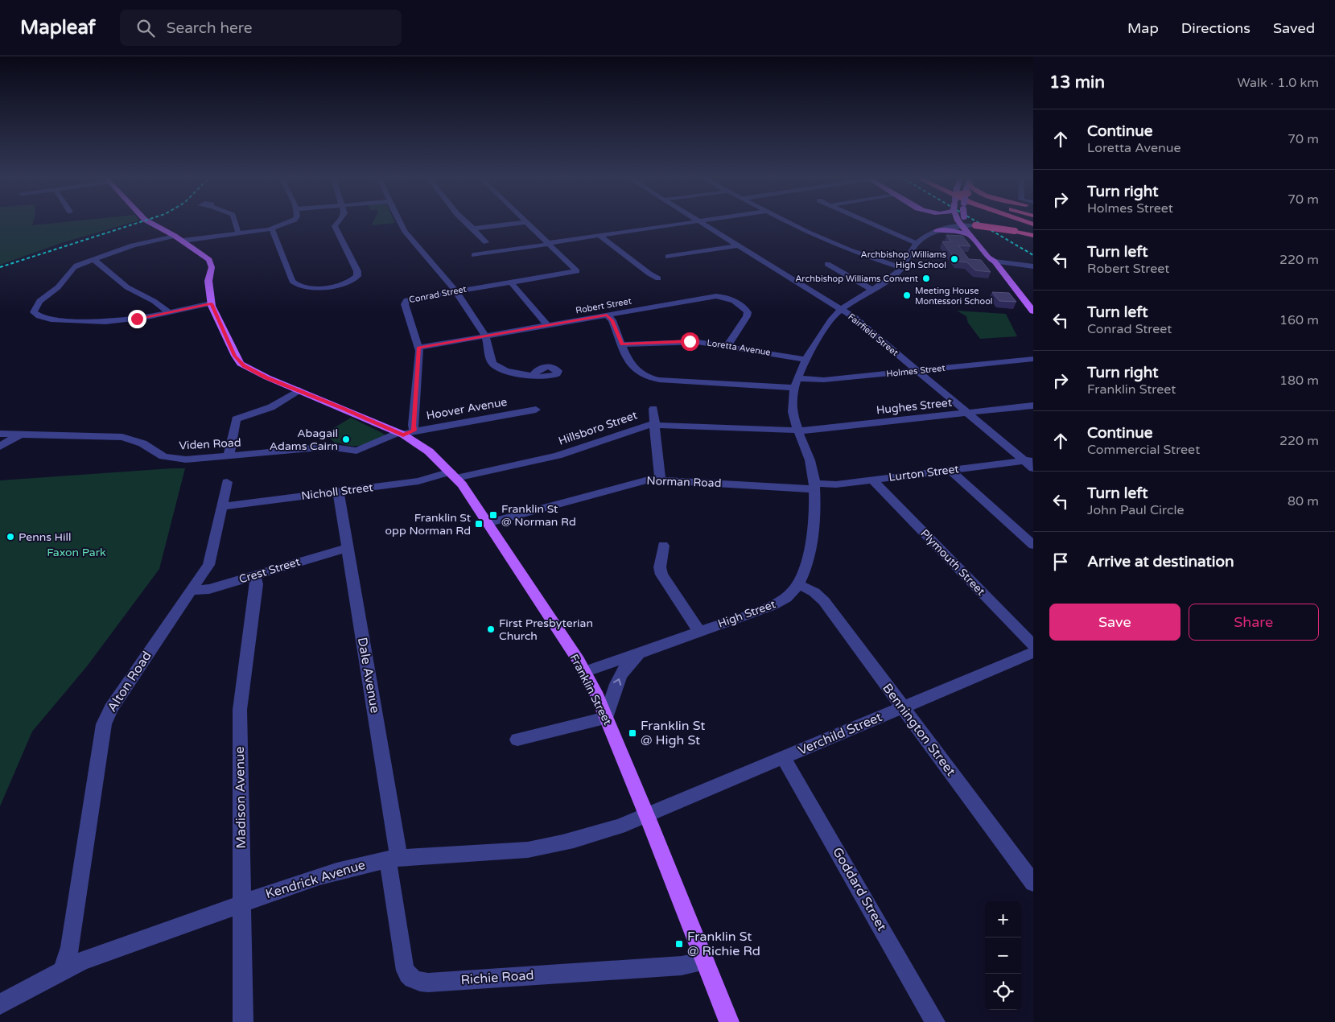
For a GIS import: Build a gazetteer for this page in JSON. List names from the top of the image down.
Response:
{
  "streets": {
    "main road": ["Franklin Street"],
    "street": [
      "Conrad Street",
      "Robert Street",
      "Fairfield Street",
      "Loretta Avenue",
      "Holmes Street",
      "Hughes Street",
      "Hoover Avenue",
      "Hillsboro Street",
      "Viden Road",
      "Lurton Street",
      "Norman Road",
      "Nicholl Street",
      "Plymouth Street",
      "Crest Street",
      "High Street",
      "Dale Avenue",
      "Alton Road",
      "Bennington Street",
      "Verchild Street",
      "Madison Avenue",
      "Kendrick Avenue",
      "Goddard Street",
      "Richie Road"
    ]
  },
  "crossings": [
    ["Conrad Street", "Robert Street"],
    ["Conrad Street", "Hoover Avenue"],
    ["Robert Street", "Loretta Avenue"],
    ["Robert Street", "Holmes Street"],
    ["Fairfield Street", "Holmes Street"],
    ["Fairfield Street", "Hughes Street"],
    ["Fairfield Street", "Lurton Street"],
    ["Fairfield Street", "High Street"],
    ["Loretta Avenue", "Holmes Street"],
    ["Loretta Avenue", "High Street"],
    ["Holmes Street", "High Street"],
    ["Hughes Street", "Hillsboro Street"],
    ["Hughes Street", "High Street"],
    ["Hoover Avenue", "Viden Road"],
    ["Hoover Avenue", "Franklin Street"],
    ["Hillsboro Street", "Nicholl Street"],
    ["Hillsboro Street", "High Street"],
    ["Hillsboro Street", "Franklin Street"],
    ["Viden Road", "Franklin Street"],
    ["Lurton Street", "Norman Road"],
    ["Lurton Street", "Plymouth Street"],
    ["Lurton Street", "High Street"],
    ["Norman Road", "High Street"],
    ["Norman Road", "Franklin Street"],
    ["Nicholl Street", "Dale Avenue"],
    ["Nicholl Street", "Alton Road"],
    ["Nicholl Street", "Franklin Street"],
    ["Crest Street", "Dale Avenue"],
    ["Crest Street", "Alton Road"],
    ["Crest Street", "Madison Avenue"],
    ["High Street", "Franklin Street"],
    ["High Street", "Bennington Street"],
    ["Dale Avenue", "Kendrick Avenue"],
    ["Dale Avenue", "Richie Road"],
    ["Alton Road", "Kendrick Avenue"],
    ["Franklin Street", "Verchild Street"],
    ["Franklin Street", "Kendrick Avenue"],
    ["Franklin Street", "Richie Road"],
    ["Bennington Street", "Verchild Street"],
    ["Verchild Street", "Kendrick Avenue"],
    ["Verchild Street", "Goddard Street"],
    ["Madison Avenue", "Kendrick Avenue"],
    ["Kendrick Avenue", "Richie Road"]
  ],
  "parks": ["Faxon Park"],
  "places": {
    "other": [
      "Archbishop Williams High School",
      "Archbishop Williams Convent",
      "Meeting House Montessori School",
      "Abagail Adams Cairn",
      "Penns Hill",
      "First Presbyterian Church"
    ],
    "transit": [
      "Franklin St @ Norman Rd",
      "Franklin St opp Norman Rd",
      "Franklin St @ High St",
      "Franklin St @ Richie Rd"
    ]
  },
  "page": {
    "header": "Mapleaf",
    "search": "Search here",
    "nav": ["Map", "Directions", "Saved"],
    "heading": ["13 min", "Walk · 1.0 km"],
    "list": [
      ["Continue", "Loretta Avenue", "70 m"],
      ["Turn right", "Holmes Street", "70 m"],
      ["Turn left", "Robert Street", "220 m"],
      ["Turn left", "Conrad Street", "160 m"],
      ["Turn right", "Franklin Street", "180 m"],
      ["Continue", "Commercial Street", "220 m"],
      ["Turn left", "John Paul Circle", "80 m"],
      "Arrive at destination"
    ],
    "buttons": ["Save", "Share"],
    "map_buttons": ["+", "−"]
  }
}
